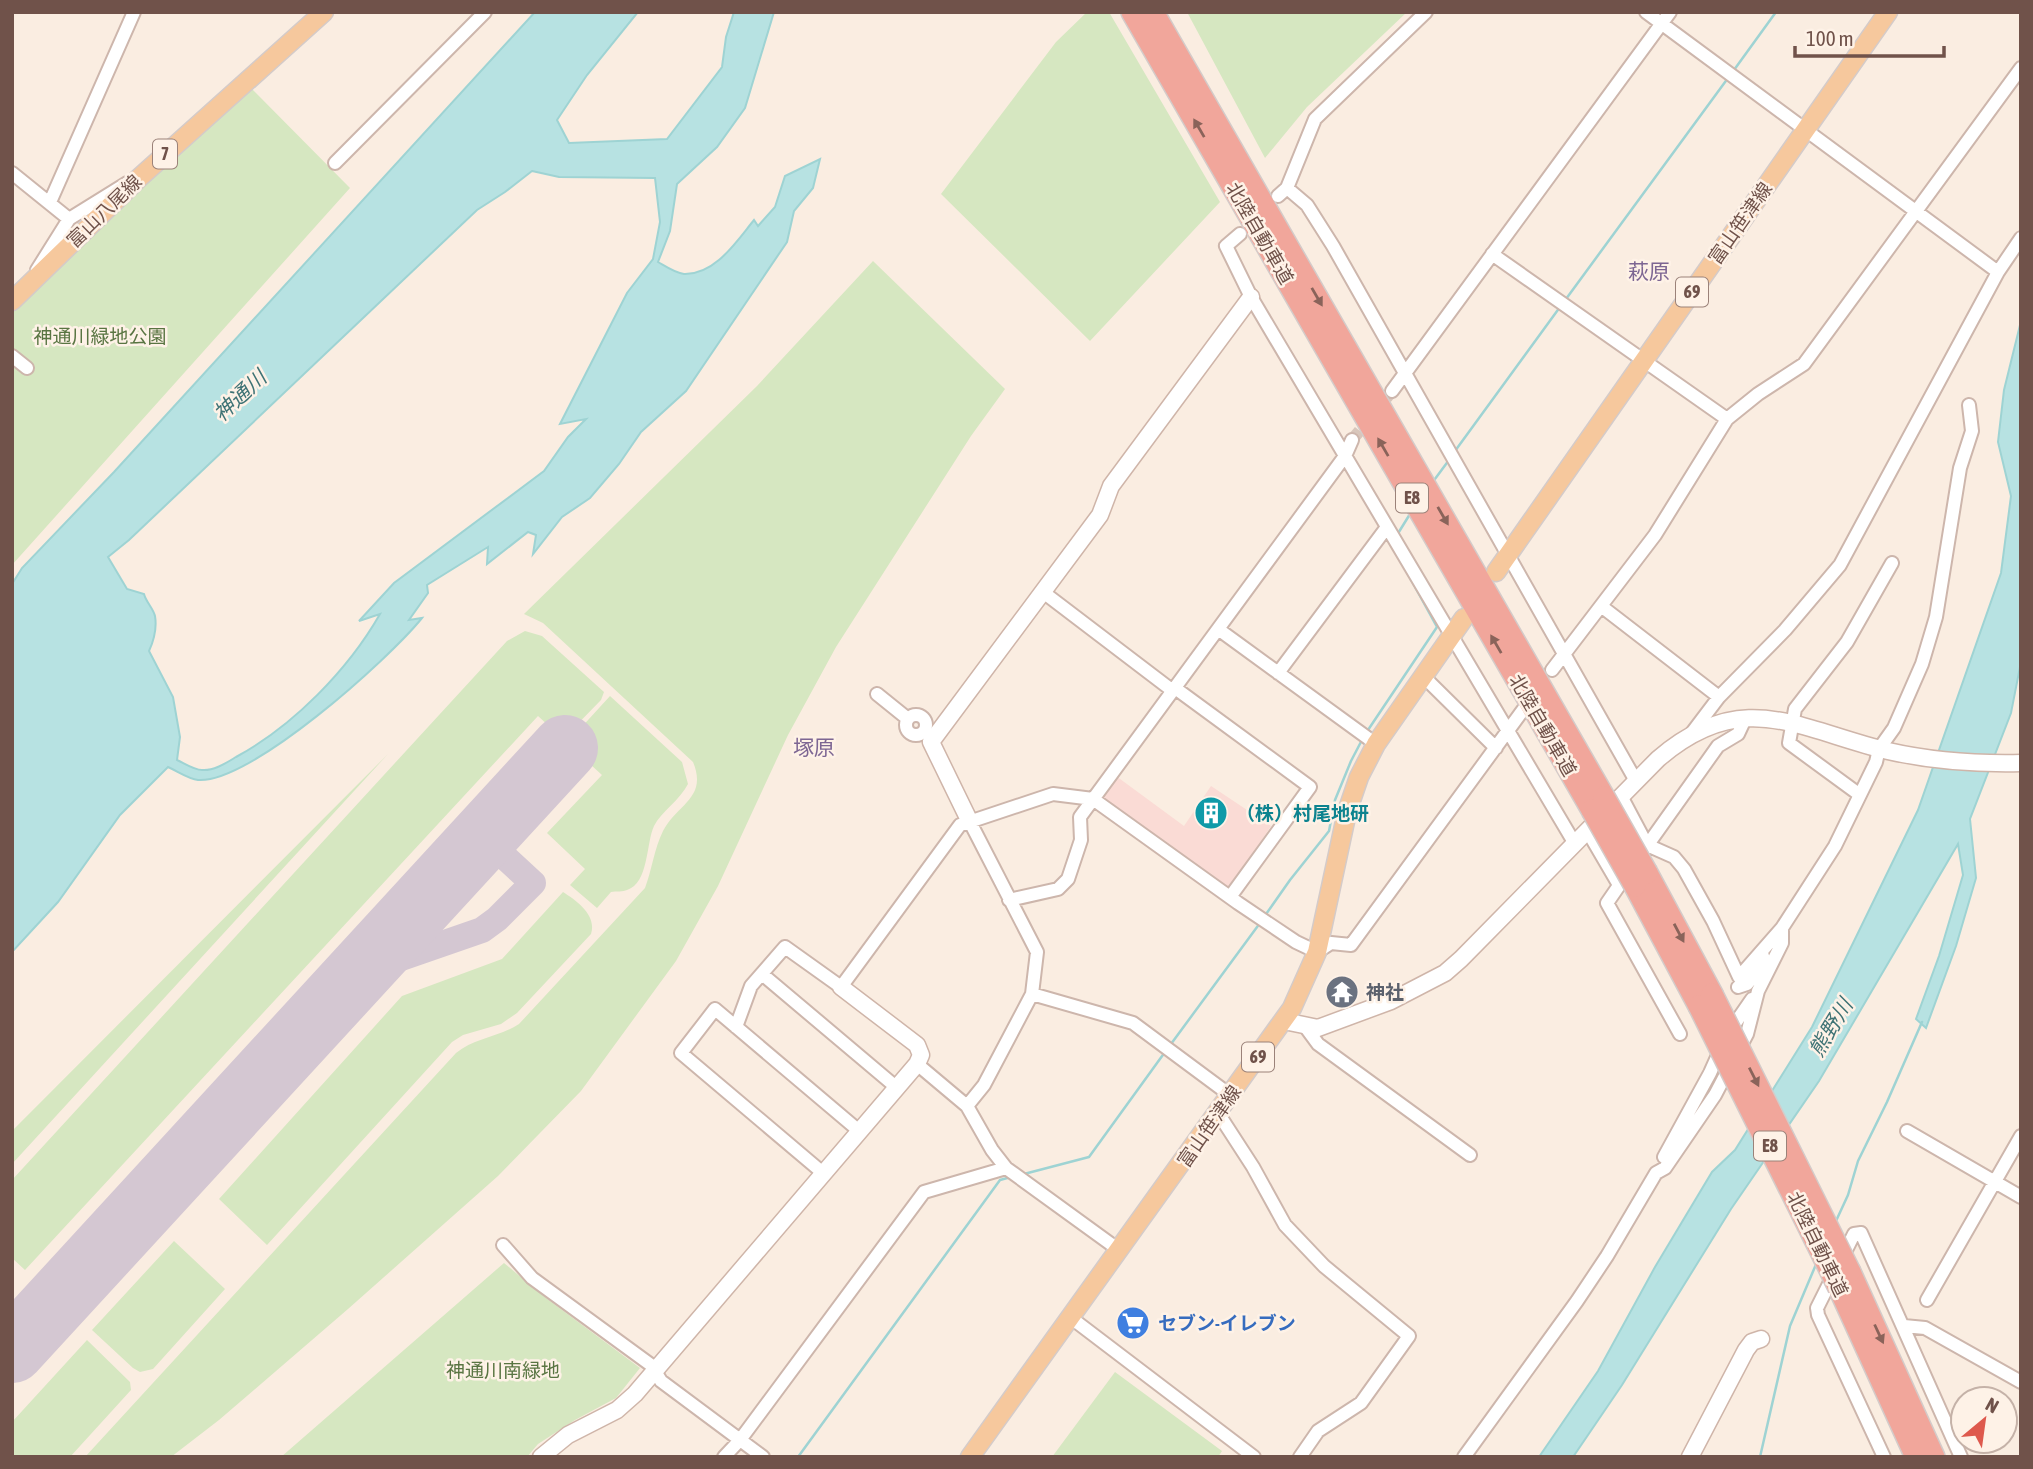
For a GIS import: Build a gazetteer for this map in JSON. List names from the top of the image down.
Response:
{
  "streets": {
    "highway": ["北陸自動車道", "E8"],
    "main road": [
      "7",
      "富山八尾線",
      "富山笹津線",
      "69"
    ]
  },
  "districts": ["萩原", "塚原"],
  "water": ["神通川", "熊野川"],
  "parks": ["神通川緑地公園", "神通川南緑地"],
  "places": {
    "building": ["（株）村尾地研"],
    "temple": ["神社"],
    "supermarket": ["セブン-イレブン"]
  },
  "scale_bar": "100 m",
  "north": "top right"
}
